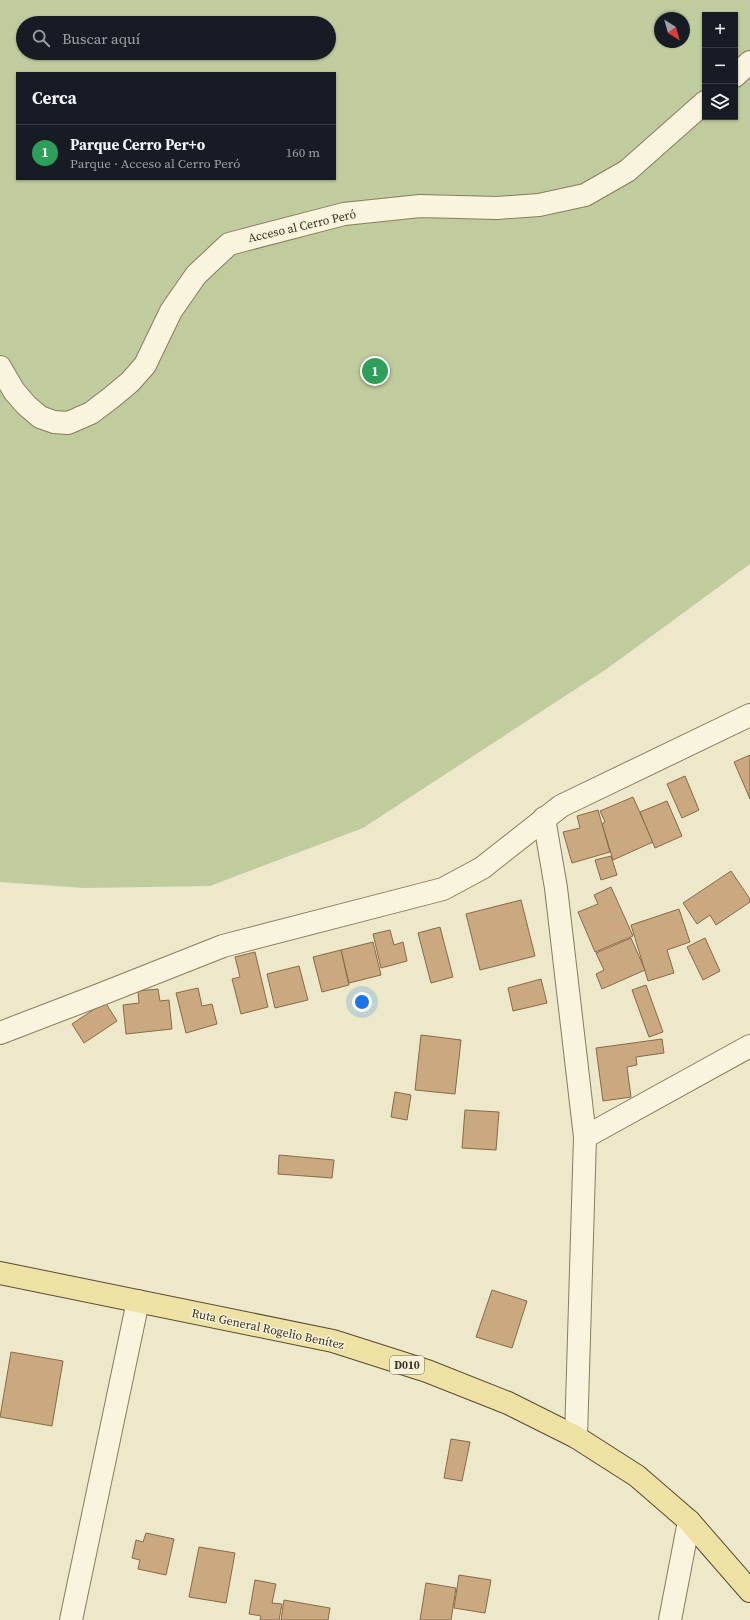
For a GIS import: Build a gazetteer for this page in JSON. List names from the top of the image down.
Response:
{
  "streets": {
    "main road": ["Ruta General Rogelio Benítez", "D010"],
    "street": ["Acceso al Cerro Peró"]
  },
  "north": "bottom right",
  "page": {
    "map_buttons": ["+", "−"],
    "search": "Buscar aquí",
    "heading": "Cerca",
    "list": [
      {
        "mark": "1",
        "name": "Parque Cerro Per+o",
        "note": "Parque · Acceso al Cerro Peró",
        "value": "160 m"
      }
    ],
    "pins": "1"
  }
}
